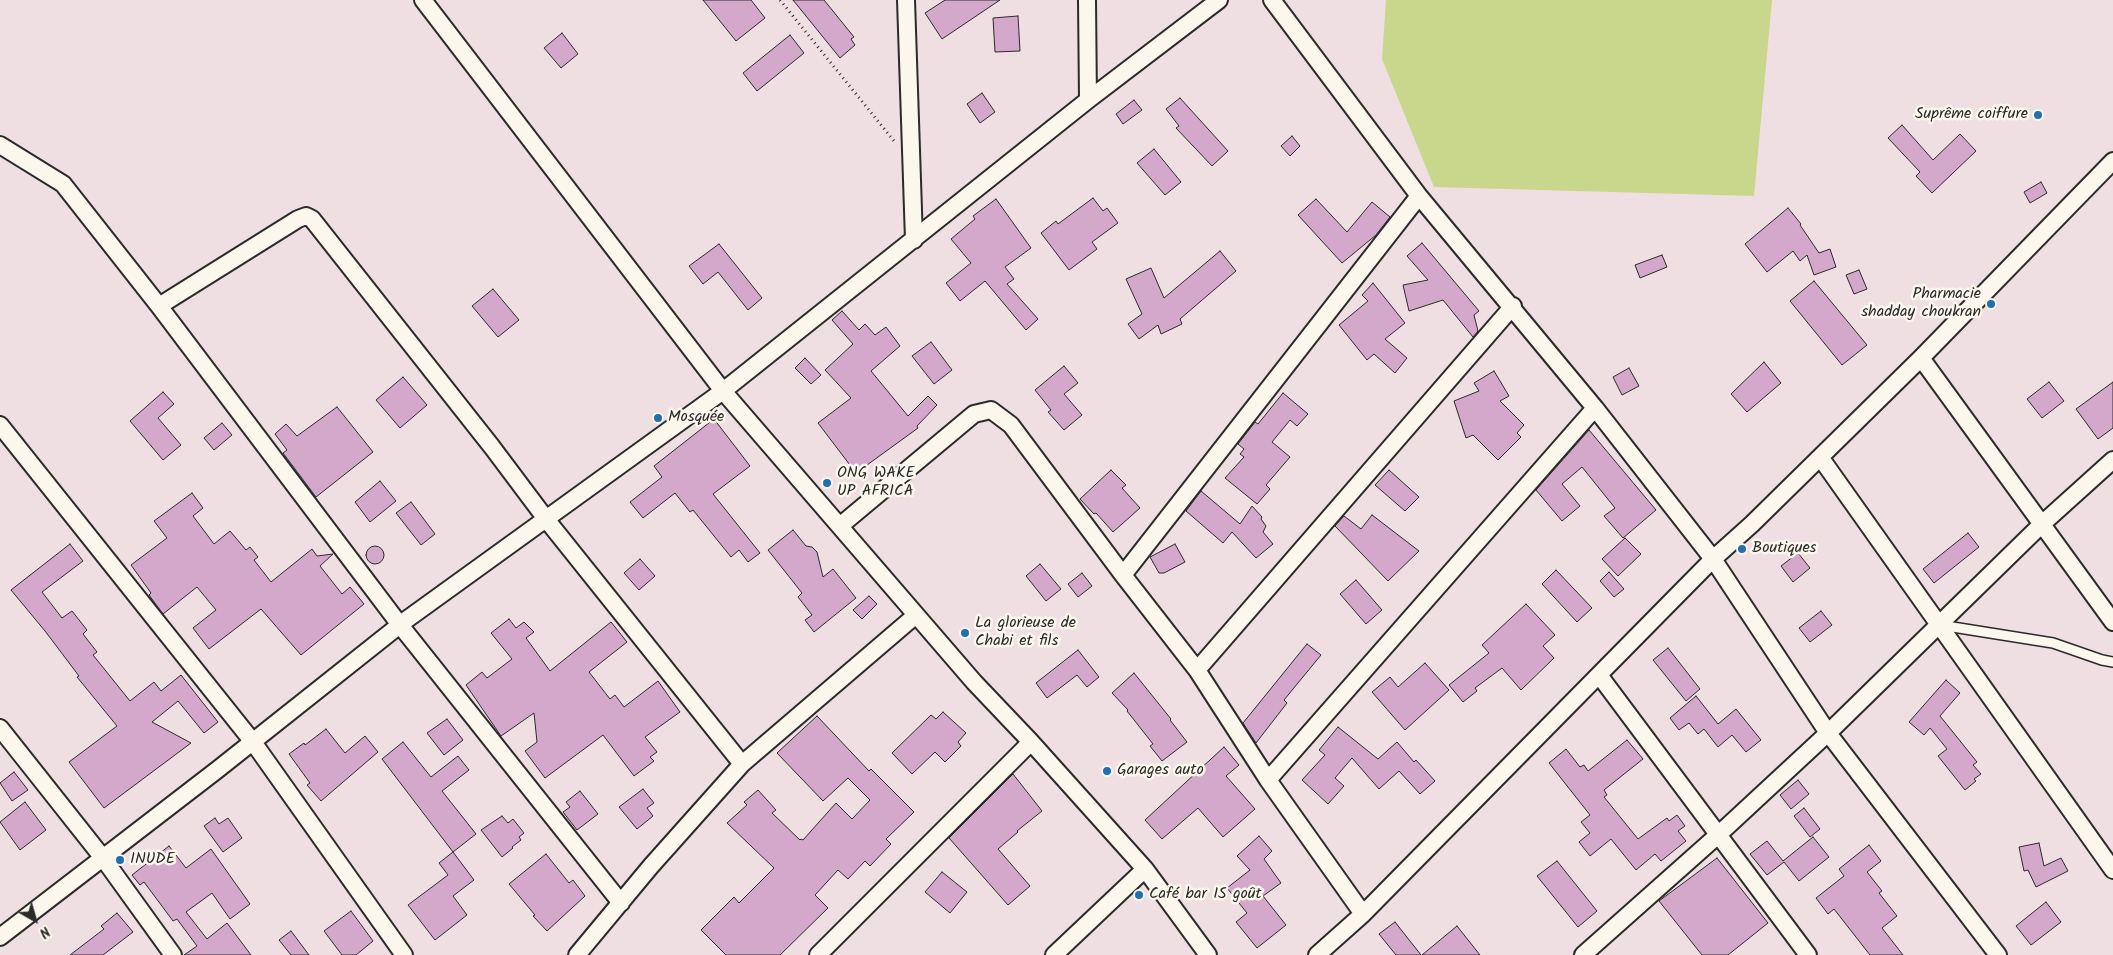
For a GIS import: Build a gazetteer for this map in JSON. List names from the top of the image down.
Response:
{
  "places": [
    "Suprême coiffure",
    "Pharmacie shadday choukran",
    "Mosquée",
    "ONG WAKE UP AFRICA",
    "Boutiques",
    "La glorieuse de Chabi et fils",
    "Garages auto",
    "INUDE",
    "Café bar IS goût"
  ],
  "north": "bottom right"
}
